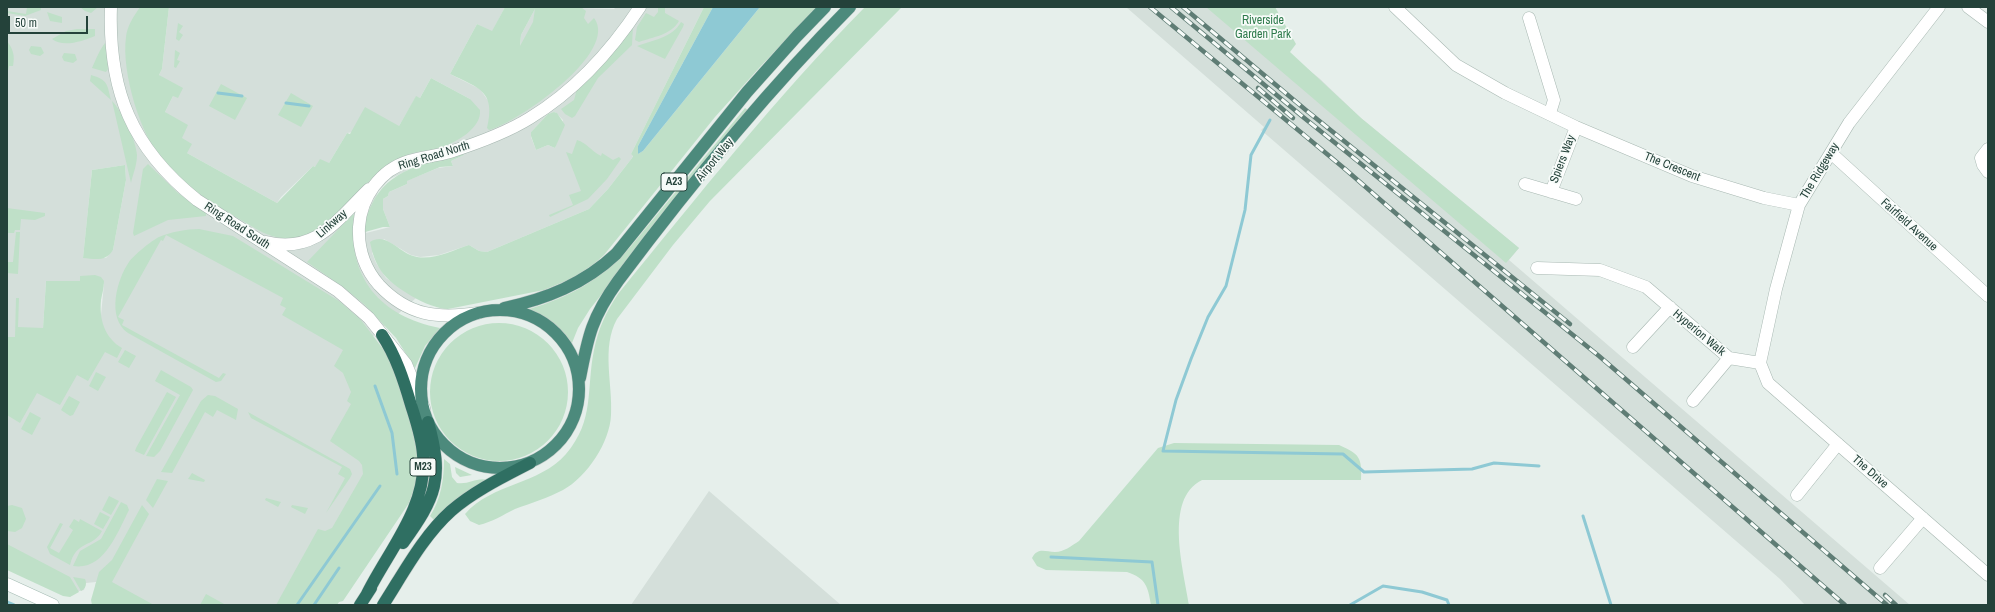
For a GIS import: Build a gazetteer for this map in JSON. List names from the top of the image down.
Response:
{
  "streets": {
    "highway": ["Airport Way", "A23", "M23"],
    "street": [
      "Ring Road North",
      "Spiers Way",
      "The Crescent",
      "The Ridgeway",
      "Linkway",
      "Fairfield Avenue",
      "Ring Road South",
      "Hyperion Walk",
      "The Drive"
    ]
  },
  "crossings": [
    ["Ring Road North", "Airport Way"],
    ["Ring Road North", "Linkway"],
    ["Spiers Way", "The Crescent"],
    ["Airport Way", "Ring Road South"],
    ["Airport Way", "M23"],
    ["The Crescent", "The Ridgeway"],
    ["The Ridgeway", "Fairfield Avenue"],
    ["The Ridgeway", "Hyperion Walk"],
    ["The Ridgeway", "The Drive"],
    ["Linkway", "Ring Road South"],
    ["Ring Road South", "M23"],
    ["Hyperion Walk", "The Drive"]
  ],
  "parks": ["Riverside Garden Park"],
  "scale_bar": "50 m"
}
